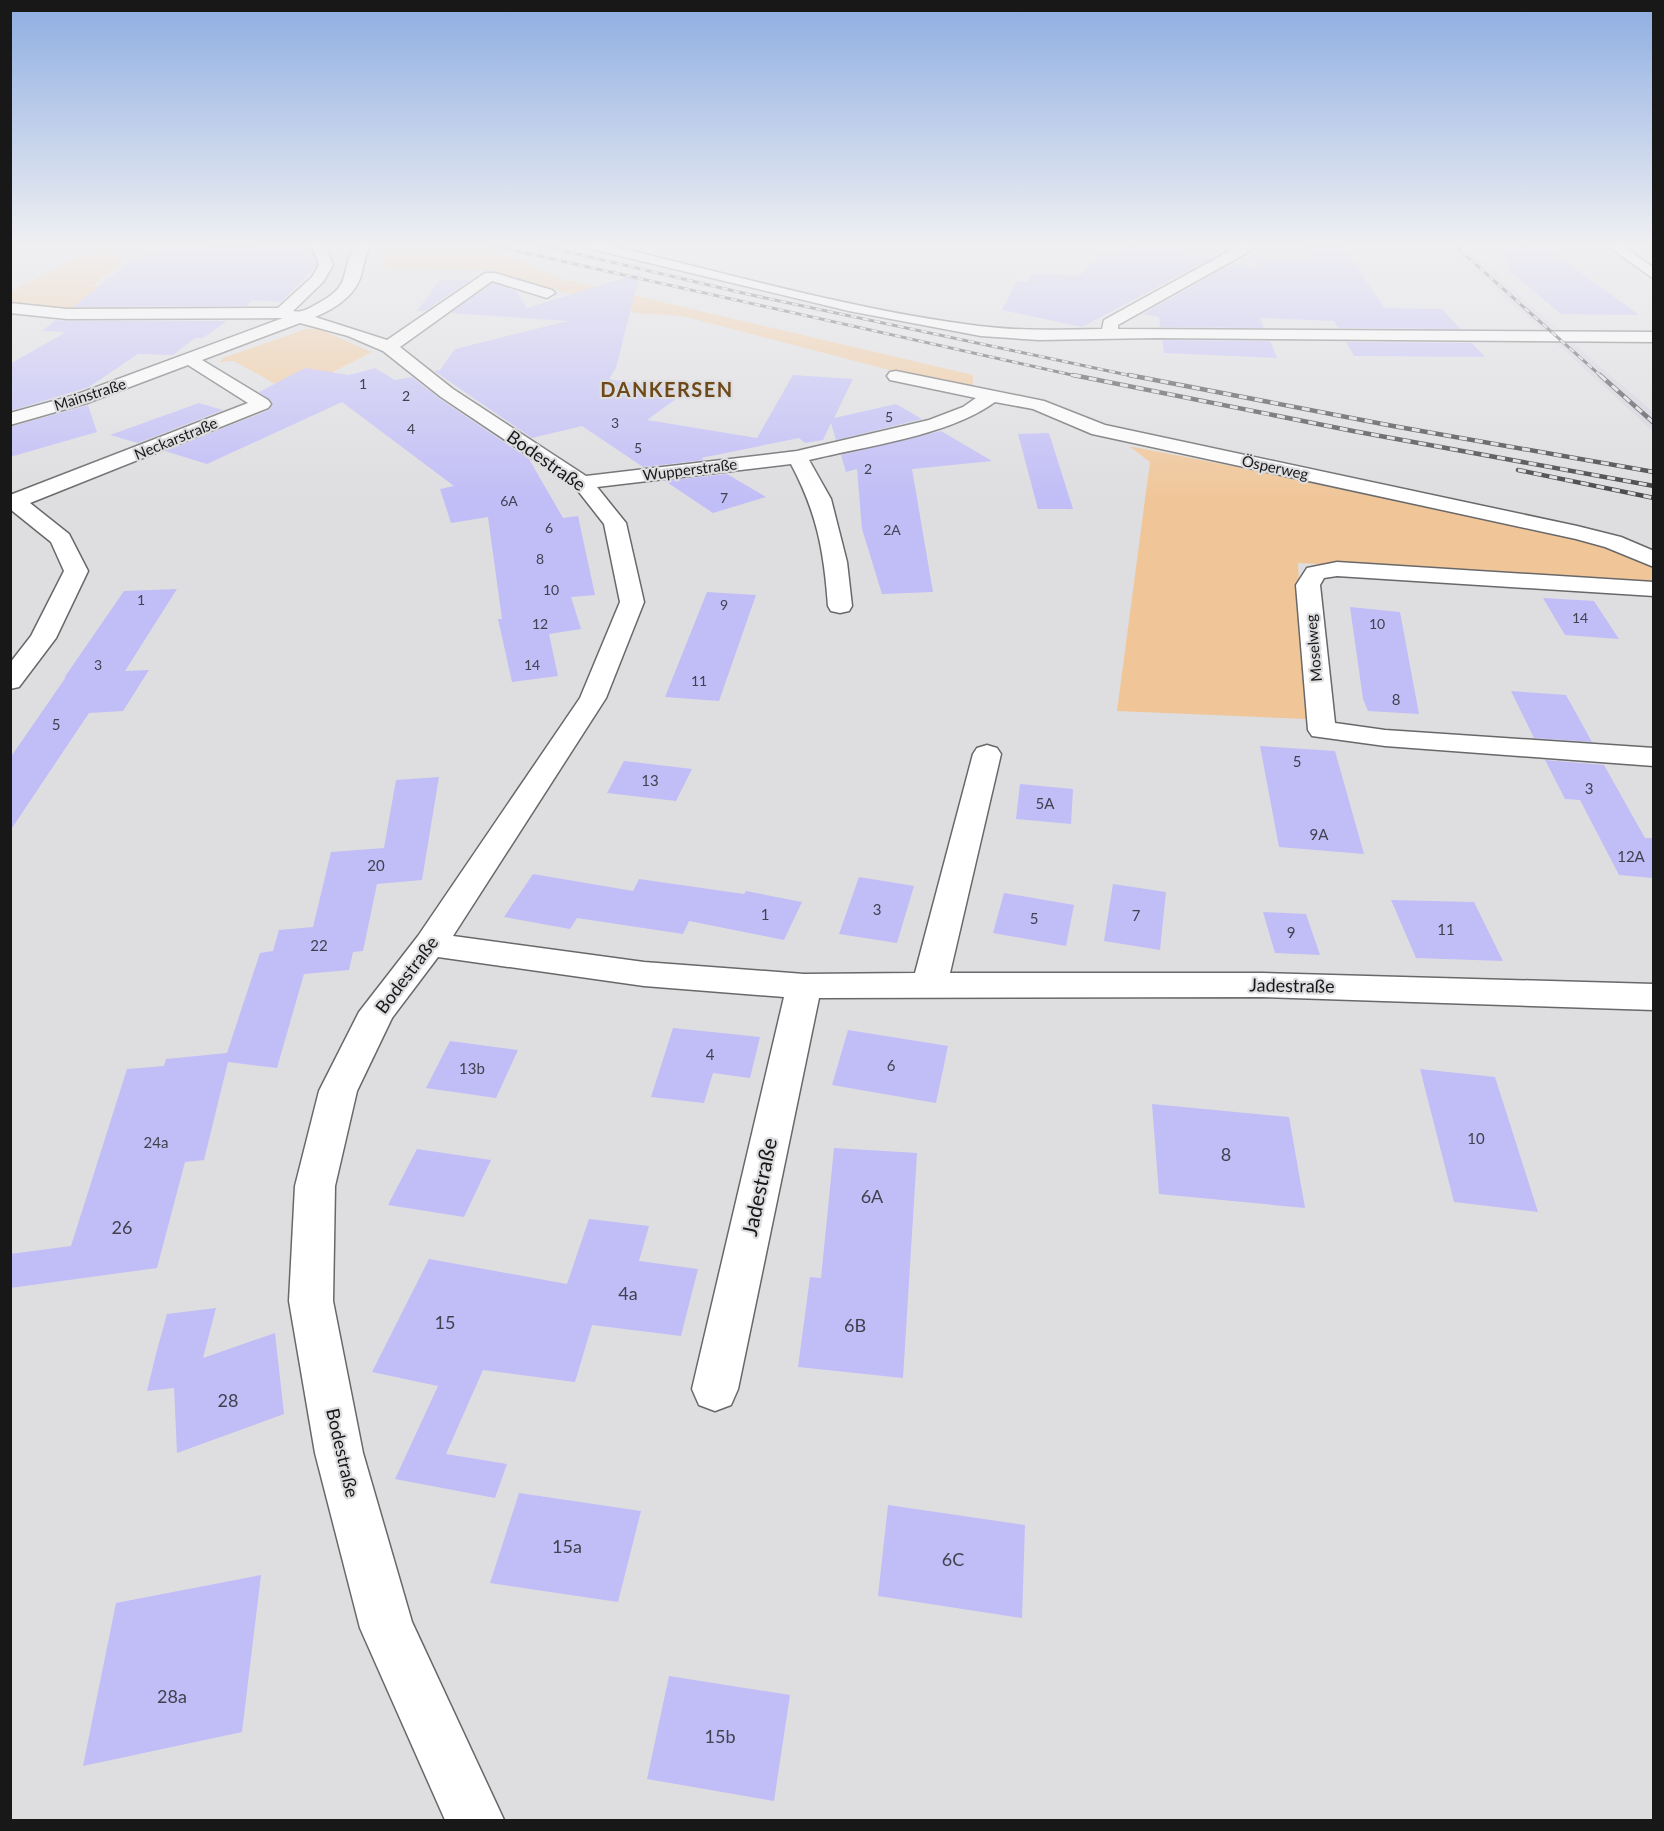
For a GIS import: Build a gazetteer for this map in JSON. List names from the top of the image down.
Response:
{
  "streets": {
    "street": [
      "Mainstraße",
      "Neckarstraße",
      "Bodestraße",
      "Ösperweg",
      "Wupperstraße",
      "Moselweg",
      "Jadestraße"
    ]
  },
  "crossings": [
    ["Mainstraße", "Neckarstraße"],
    ["Bodestraße", "Wupperstraße"],
    ["Bodestraße", "Jadestraße"],
    ["Ösperweg", "Wupperstraße"]
  ],
  "districts": ["DANKERSEN"],
  "house_numbers": [
    "1",
    "2",
    "5",
    "3",
    "4",
    "5",
    "2",
    "7",
    "6A",
    "6",
    "2A",
    "8",
    "10",
    "1",
    "9",
    "14",
    "12",
    "10",
    "3",
    "14",
    "11",
    "8",
    "5",
    "5",
    "13",
    "3",
    "5A",
    "9A",
    "12A",
    "20",
    "3",
    "1",
    "7",
    "5",
    "11",
    "9",
    "22",
    "4",
    "6",
    "13b",
    "10",
    "24a",
    "8",
    "6A",
    "26",
    "4a",
    "15",
    "6B",
    "28",
    "15a",
    "6C",
    "28a",
    "15b"
  ]
}
